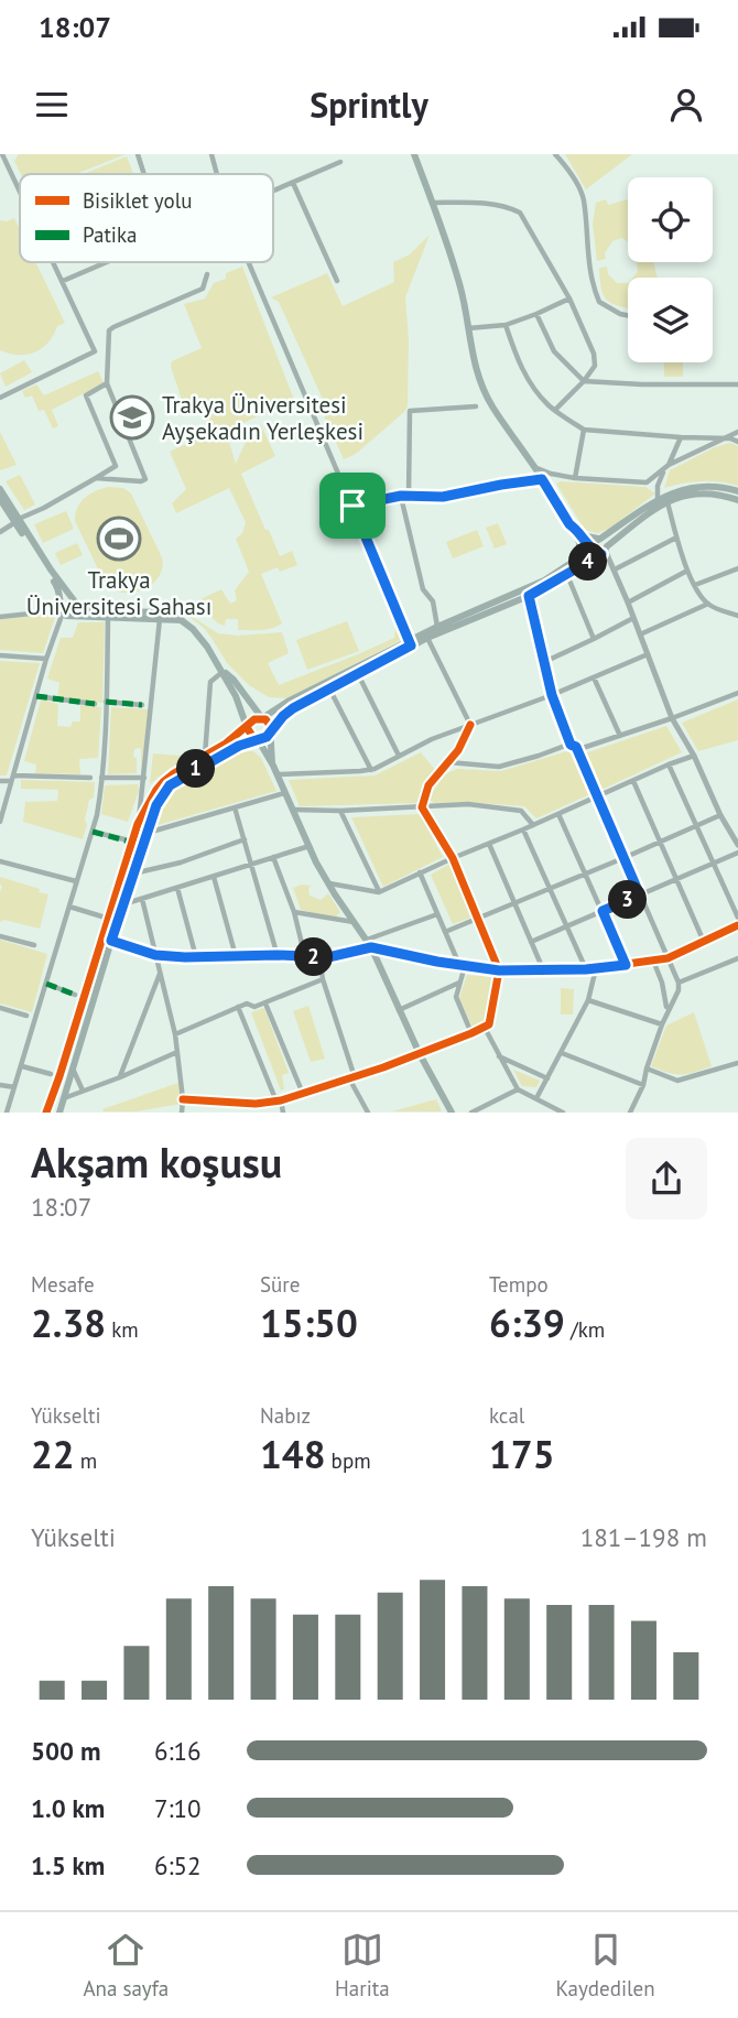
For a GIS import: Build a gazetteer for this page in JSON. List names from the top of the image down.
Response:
{
  "places": {
    "school or university": ["Trakya Üniversitesi Ayşekadın Yerleşkesi"],
    "sports": ["Trakya Üniversitesi Sahası"]
  },
  "legend": ["Bisiklet yolu", "Patika"],
  "page": {
    "status": "18:07",
    "header": "Sprintly",
    "pins": [
      "4",
      "1",
      "3",
      "2"
    ],
    "heading": ["Akşam koşusu", "18:07"],
    "stats": [
      ["Mesafe", "2.38 km"],
      ["Süre", "15:50"],
      ["Tempo", "6:39 /km"],
      ["Yükselti", "22 m"],
      ["Nabız", "148 bpm"],
      ["kcal", "175"]
    ],
    "chart": ["Yükselti", "181–198 m"],
    "list": [
      {
        "name": "500 m",
        "note": "6:16"
      },
      {
        "name": "1.0 km",
        "note": "7:10"
      },
      {
        "name": "1.5 km",
        "note": "6:52"
      }
    ],
    "tabs": ["Ana sayfa", "Harita", "Kaydedilen"]
  }
}
